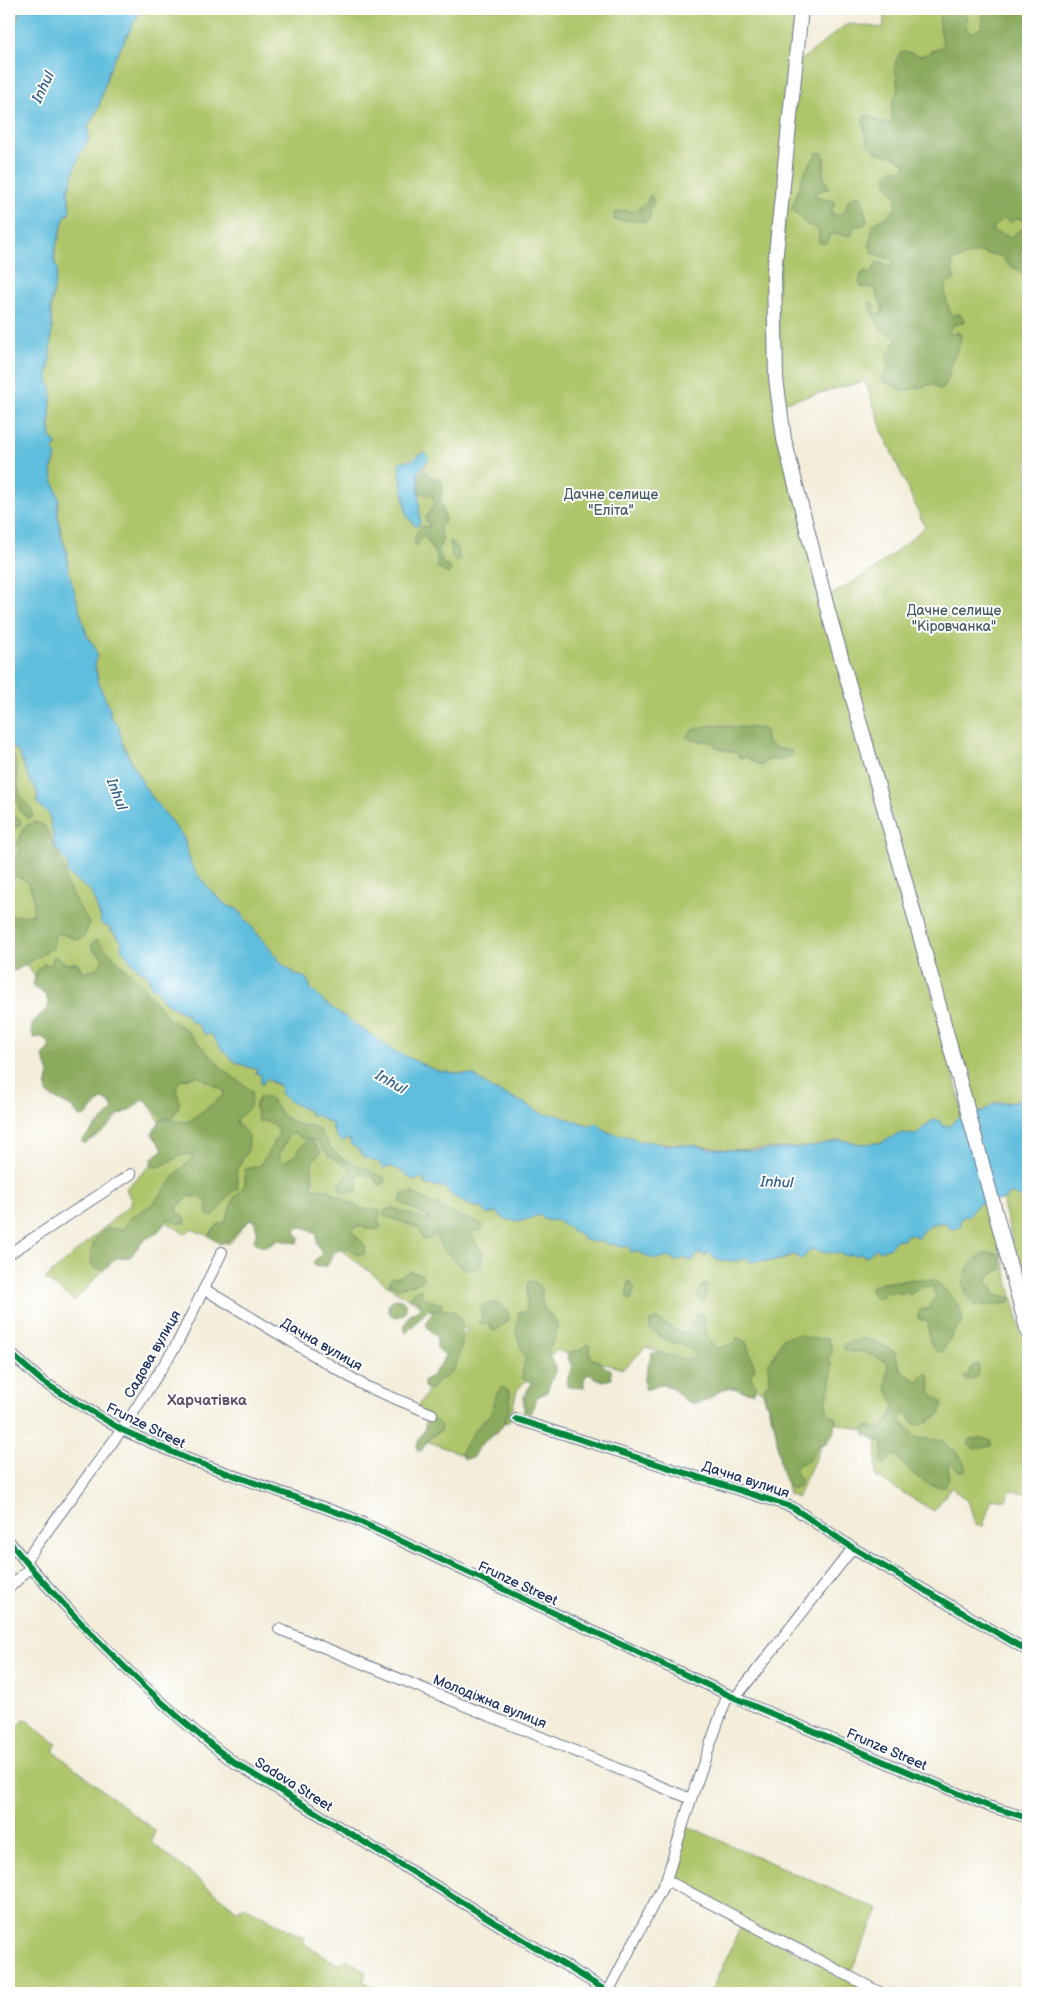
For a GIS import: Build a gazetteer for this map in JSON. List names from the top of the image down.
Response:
{
  "streets": {
    "street": [
      "Дачна вулиця",
      "Садова вулиця",
      "Frunze Street",
      "Молодіжна вулиця",
      "Sadova Street"
    ]
  },
  "crossings": [
    ["Дачна вулиця", "Садова вулиця"],
    ["Садова вулиця", "Frunze Street"],
    ["Садова вулиця", "Sadova Street"]
  ],
  "districts": ["Харчатівка"],
  "water": ["Inhul"],
  "parks": ["Дачне селище \"Еліта\"", "Дачне селище \"Кіровчанка\""]
}
